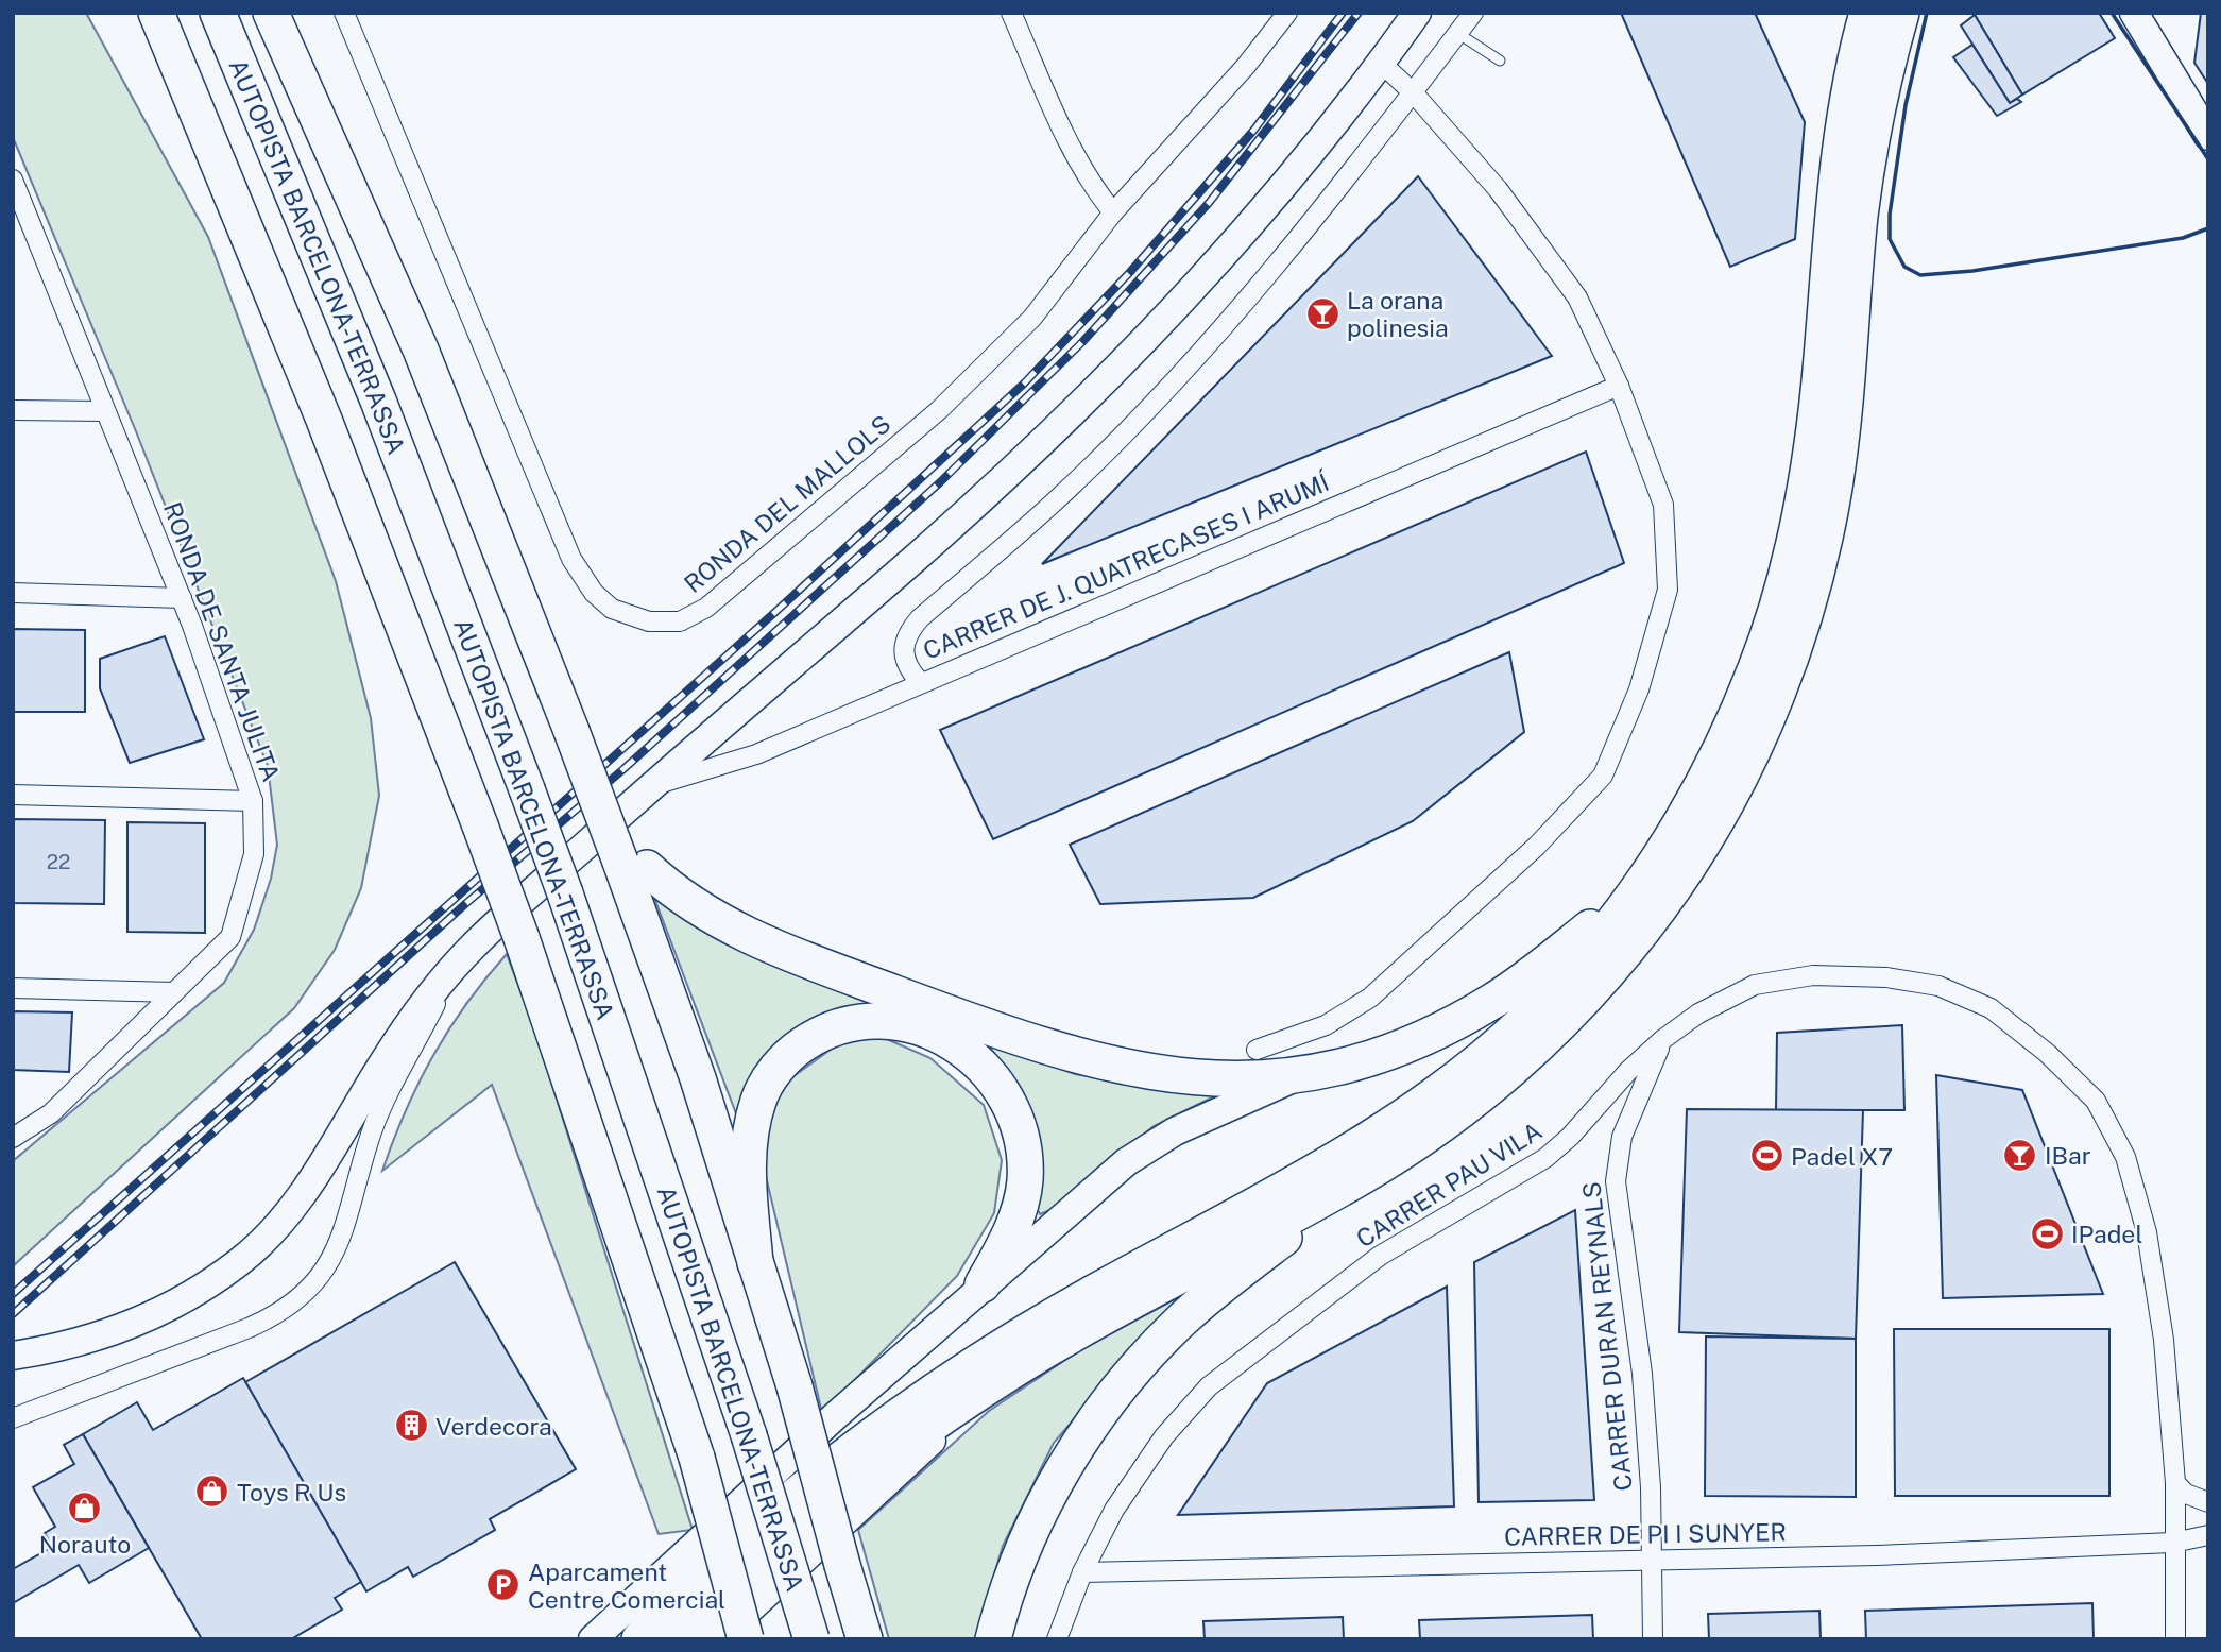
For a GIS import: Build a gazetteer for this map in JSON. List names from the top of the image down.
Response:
{
  "streets": {
    "highway": ["AUTOPISTA BARCELONA-TERRASSA"],
    "street": [
      "RONDA DEL MALLOLS",
      "CARRER DE J. QUATRECASES I ARUMÍ",
      "RONDA DE SANTA JULITA",
      "CARRER PAU VILA",
      "CARRER DURAN REYNALS",
      "CARRER DE PI I SUNYER"
    ]
  },
  "crossings": [
    ["CARRER PAU VILA", "CARRER DURAN REYNALS"],
    ["CARRER PAU VILA", "CARRER DE PI I SUNYER"],
    ["CARRER DURAN REYNALS", "CARRER DE PI I SUNYER"]
  ],
  "places": {
    "bar": ["La orana polinesia", "IBar"],
    "sports": ["Padel X7", "IPadel"],
    "building": ["Verdecora"],
    "shop": ["Toys R Us", "Norauto"],
    "parking": ["Aparcament Centre Comercial"]
  },
  "house_numbers": ["22"]
}
